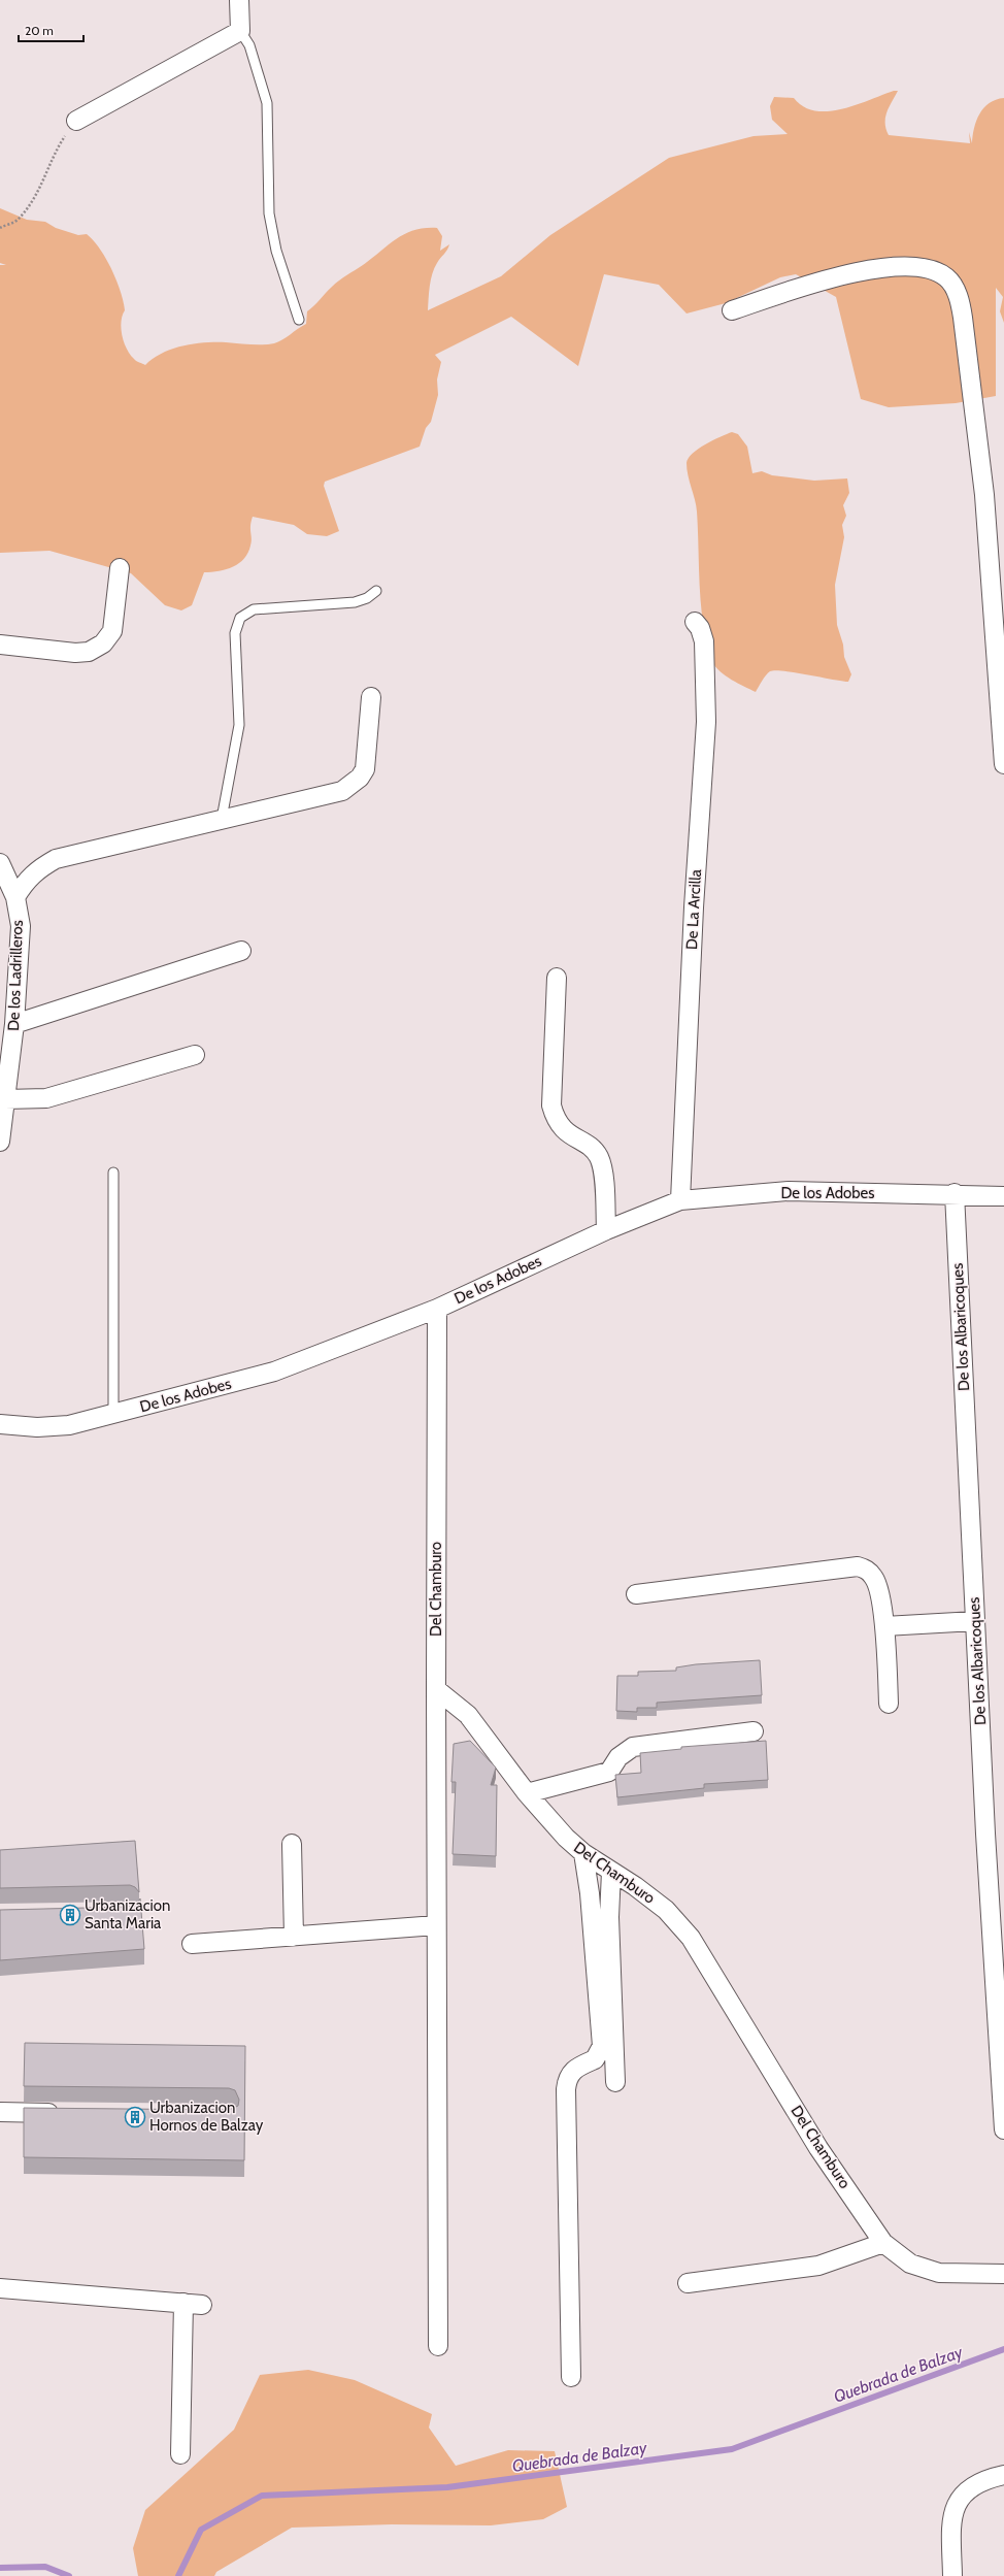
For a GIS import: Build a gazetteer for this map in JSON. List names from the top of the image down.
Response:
{
  "streets": {
    "street": [
      "De La Arcilla",
      "De los Ladrilleros",
      "De los Adobes",
      "De los Albaricoques",
      "Del Chamburo"
    ]
  },
  "crossings": [
    ["De La Arcilla", "De los Adobes"],
    ["De los Adobes", "De los Albaricoques"],
    ["De los Adobes", "Del Chamburo"]
  ],
  "water": ["Quebrada de Balzay"],
  "places": {
    "building": ["Urbanizacion Santa Maria", "Urbanizacion Hornos de Balzay"]
  },
  "scale_bar": "20 m"
}
